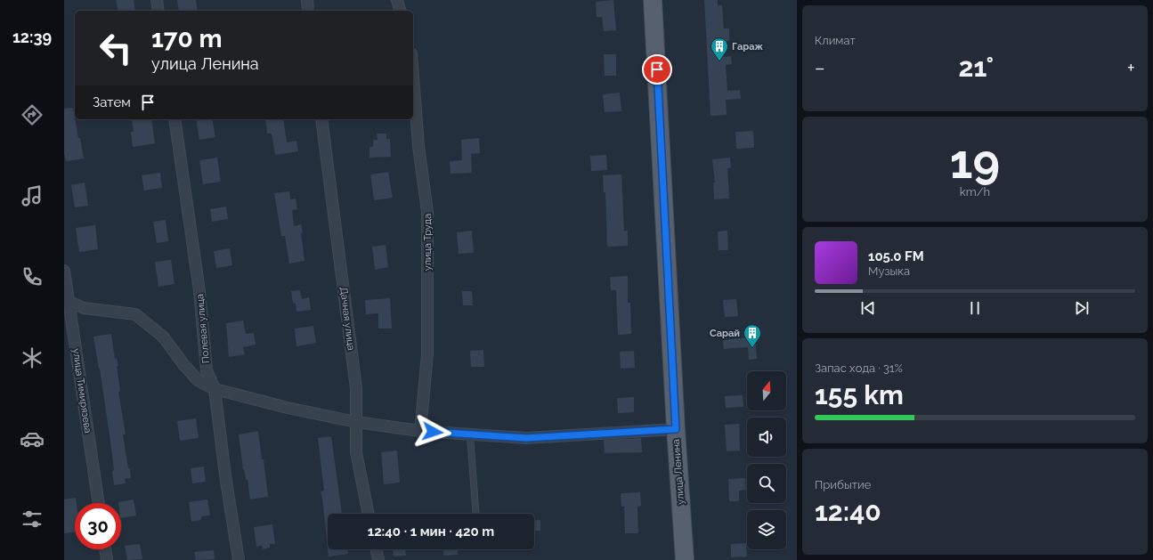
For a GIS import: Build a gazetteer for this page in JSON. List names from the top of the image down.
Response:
{
  "streets": {
    "main road": ["улица Ленина"],
    "street": [
      "улица Труда",
      "Дачная улица",
      "Полевая улица",
      "улица Тимирязева"
    ]
  },
  "places": {
    "building": ["Гараж", "Сарай"]
  },
  "north": "top",
  "page": {
    "tabs": "12:39",
    "tile": [
      "Климат",
      ["19", "km/h"],
      ["Запас хода · 31%", "155 km"],
      ["Прибытие", "12:40"]
    ],
    "turn": ["170 m", "улица Ленина"],
    "heat": ["−", "21°", "+"],
    "then": "Затем",
    "song": ["105.0 FM", "Музыка"],
    "limit": "30",
    "trip": "12:40 · 1 мин · 420 m"
  }
}
